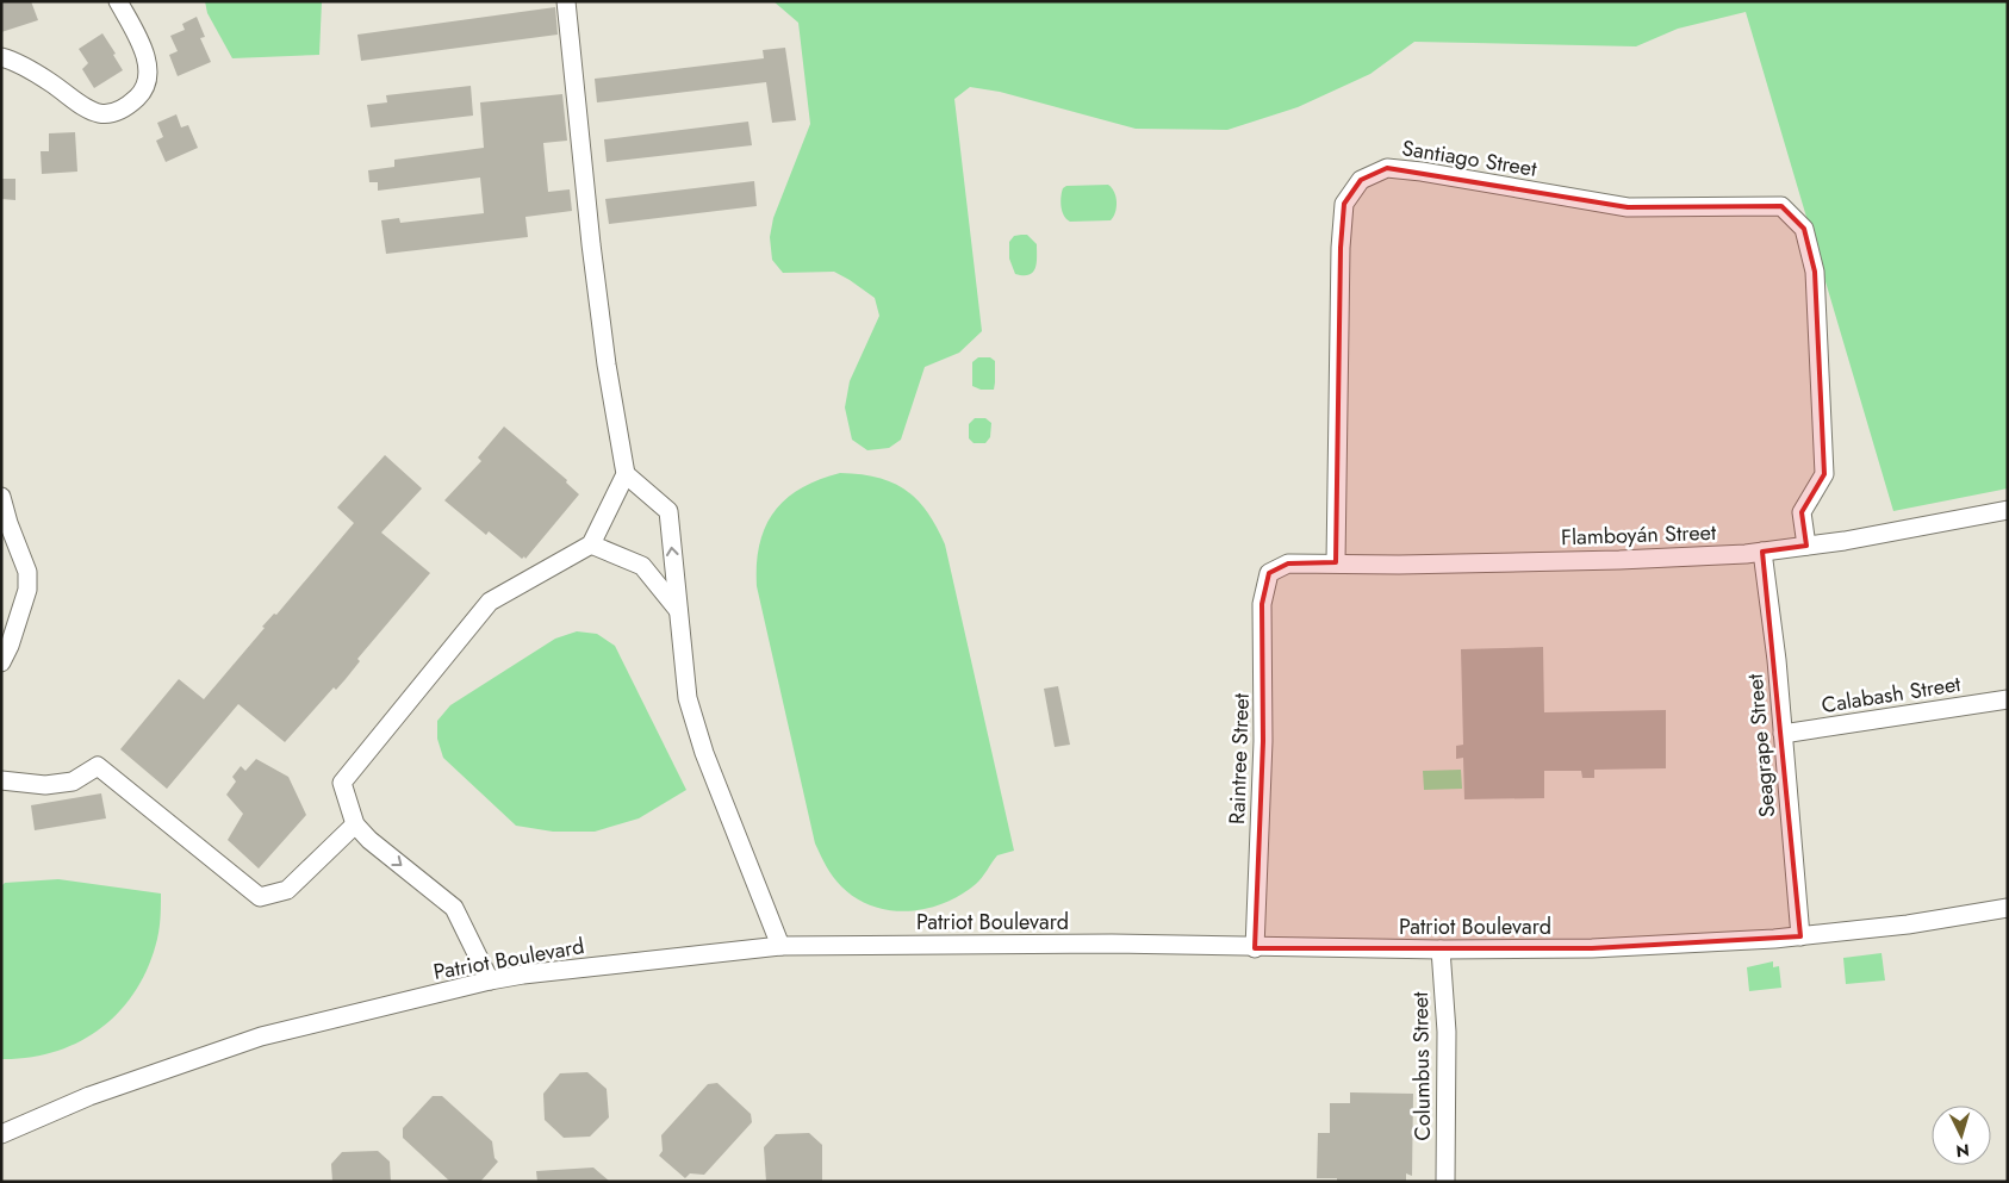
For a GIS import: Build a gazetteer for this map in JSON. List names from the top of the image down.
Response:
{
  "streets": {
    "street": [
      "Santiago Street",
      "Flamboyán Street",
      "Calabash Street",
      "Seagrape Street",
      "Raintree Street",
      "Patriot Boulevard",
      "Columbus Street"
    ]
  },
  "crossings": [
    ["Santiago Street", "Flamboyán Street"],
    ["Flamboyán Street", "Seagrape Street"],
    ["Flamboyán Street", "Raintree Street"],
    ["Calabash Street", "Seagrape Street"],
    ["Seagrape Street", "Patriot Boulevard"],
    ["Raintree Street", "Patriot Boulevard"],
    ["Patriot Boulevard", "Columbus Street"]
  ],
  "north": "bottom"
}
